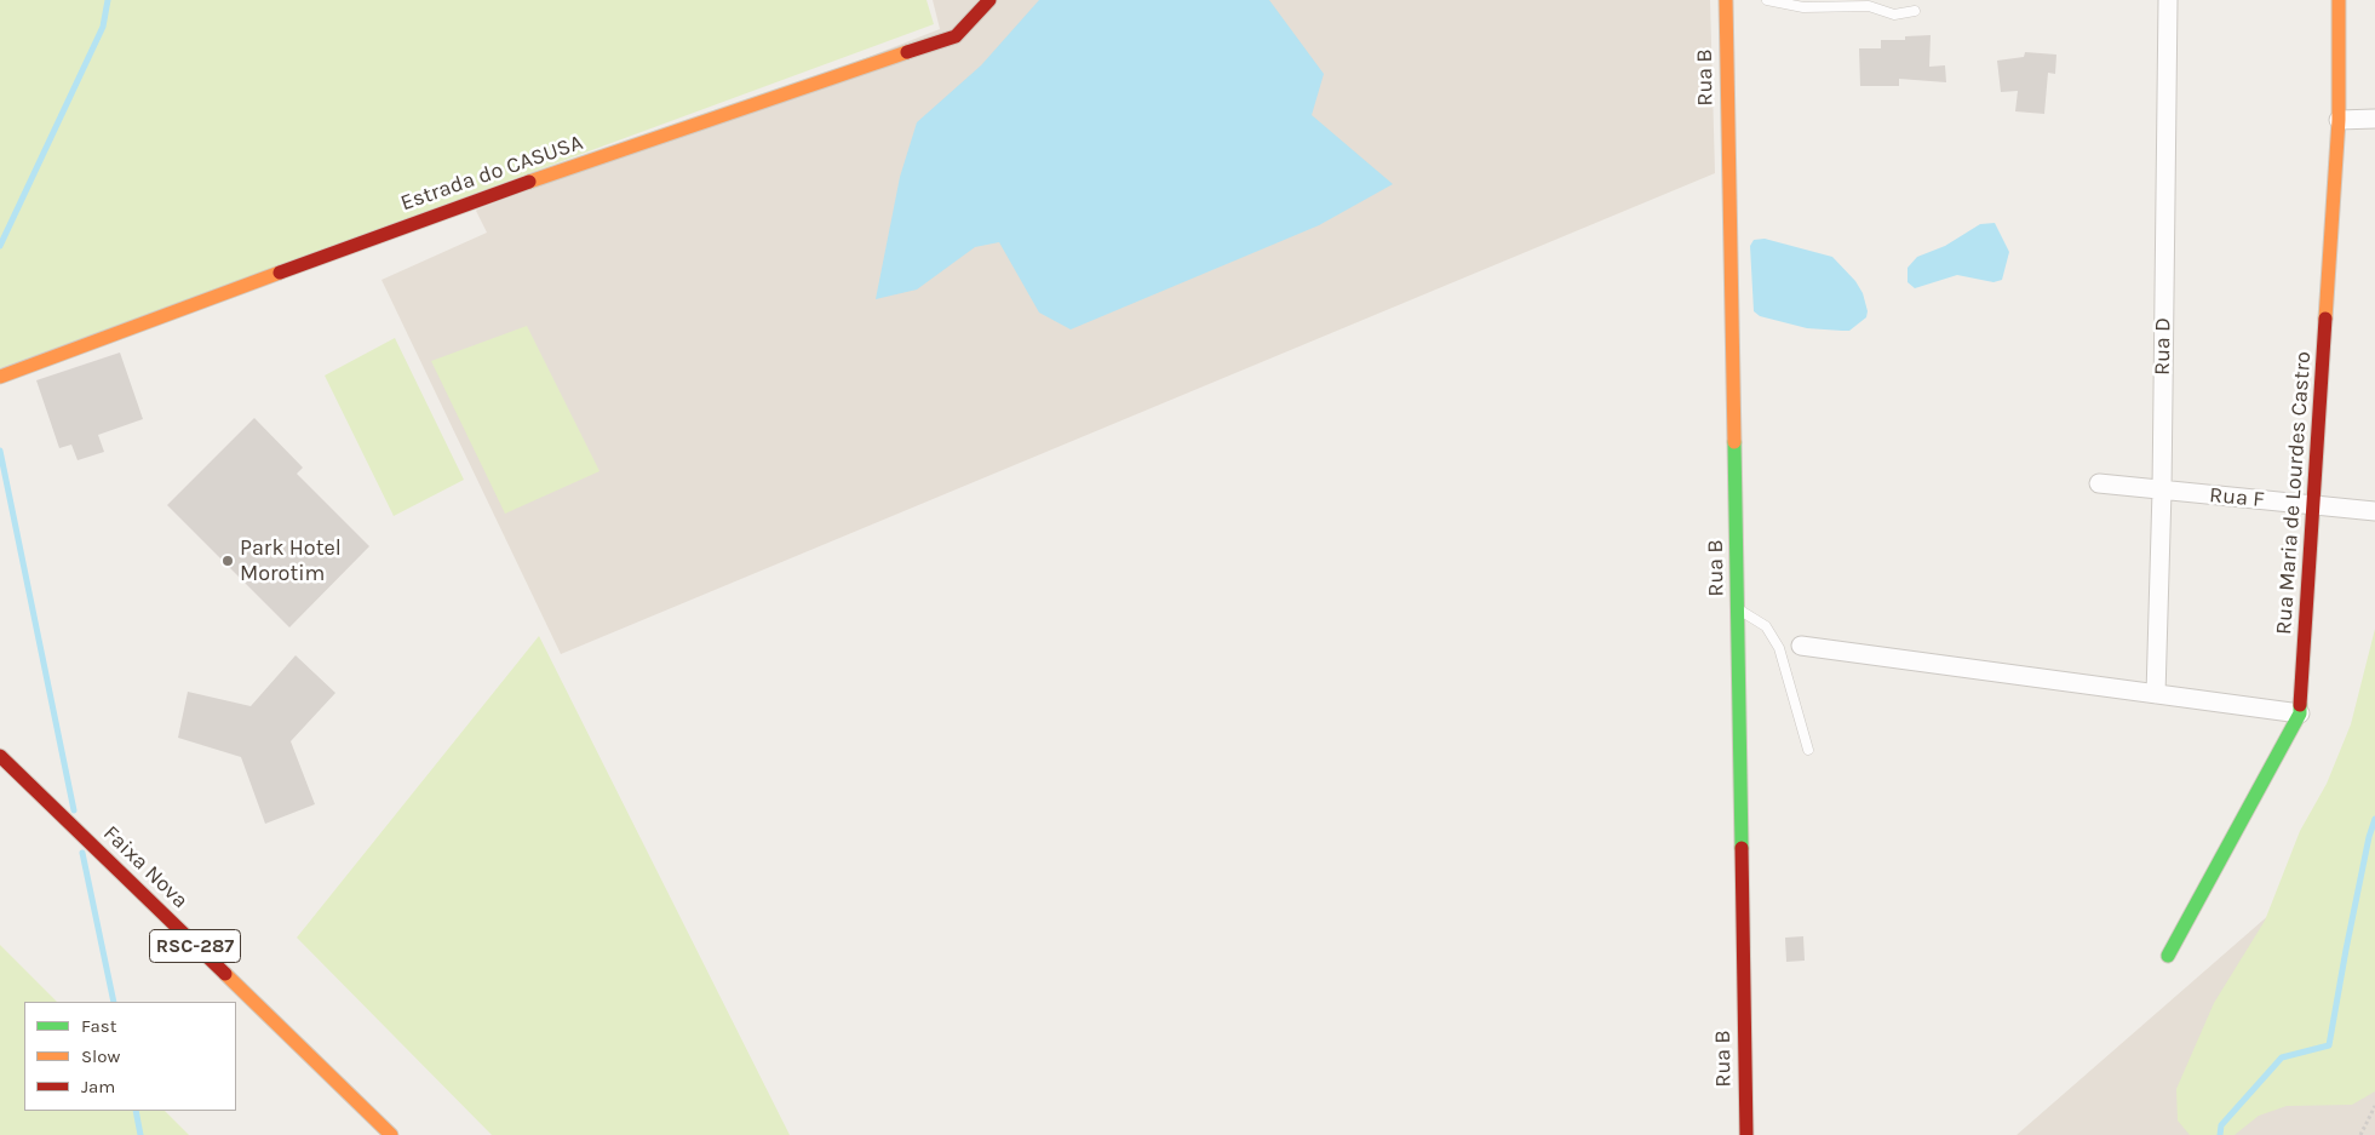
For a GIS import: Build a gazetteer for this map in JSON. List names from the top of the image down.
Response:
{
  "streets": {
    "main road": [
      "Rua B",
      "Estrada do CASUSA",
      "Rua Maria de Lourdes Castro",
      "Faixa Nova",
      "RSC-287"
    ],
    "street": ["Rua D", "Rua F"]
  },
  "crossings": [
    ["Rua D", "Rua F"],
    ["Rua Maria de Lourdes Castro", "Rua F"]
  ],
  "places": ["Park Hotel Morotim"],
  "legend": ["Fast", "Slow", "Jam"]
}
